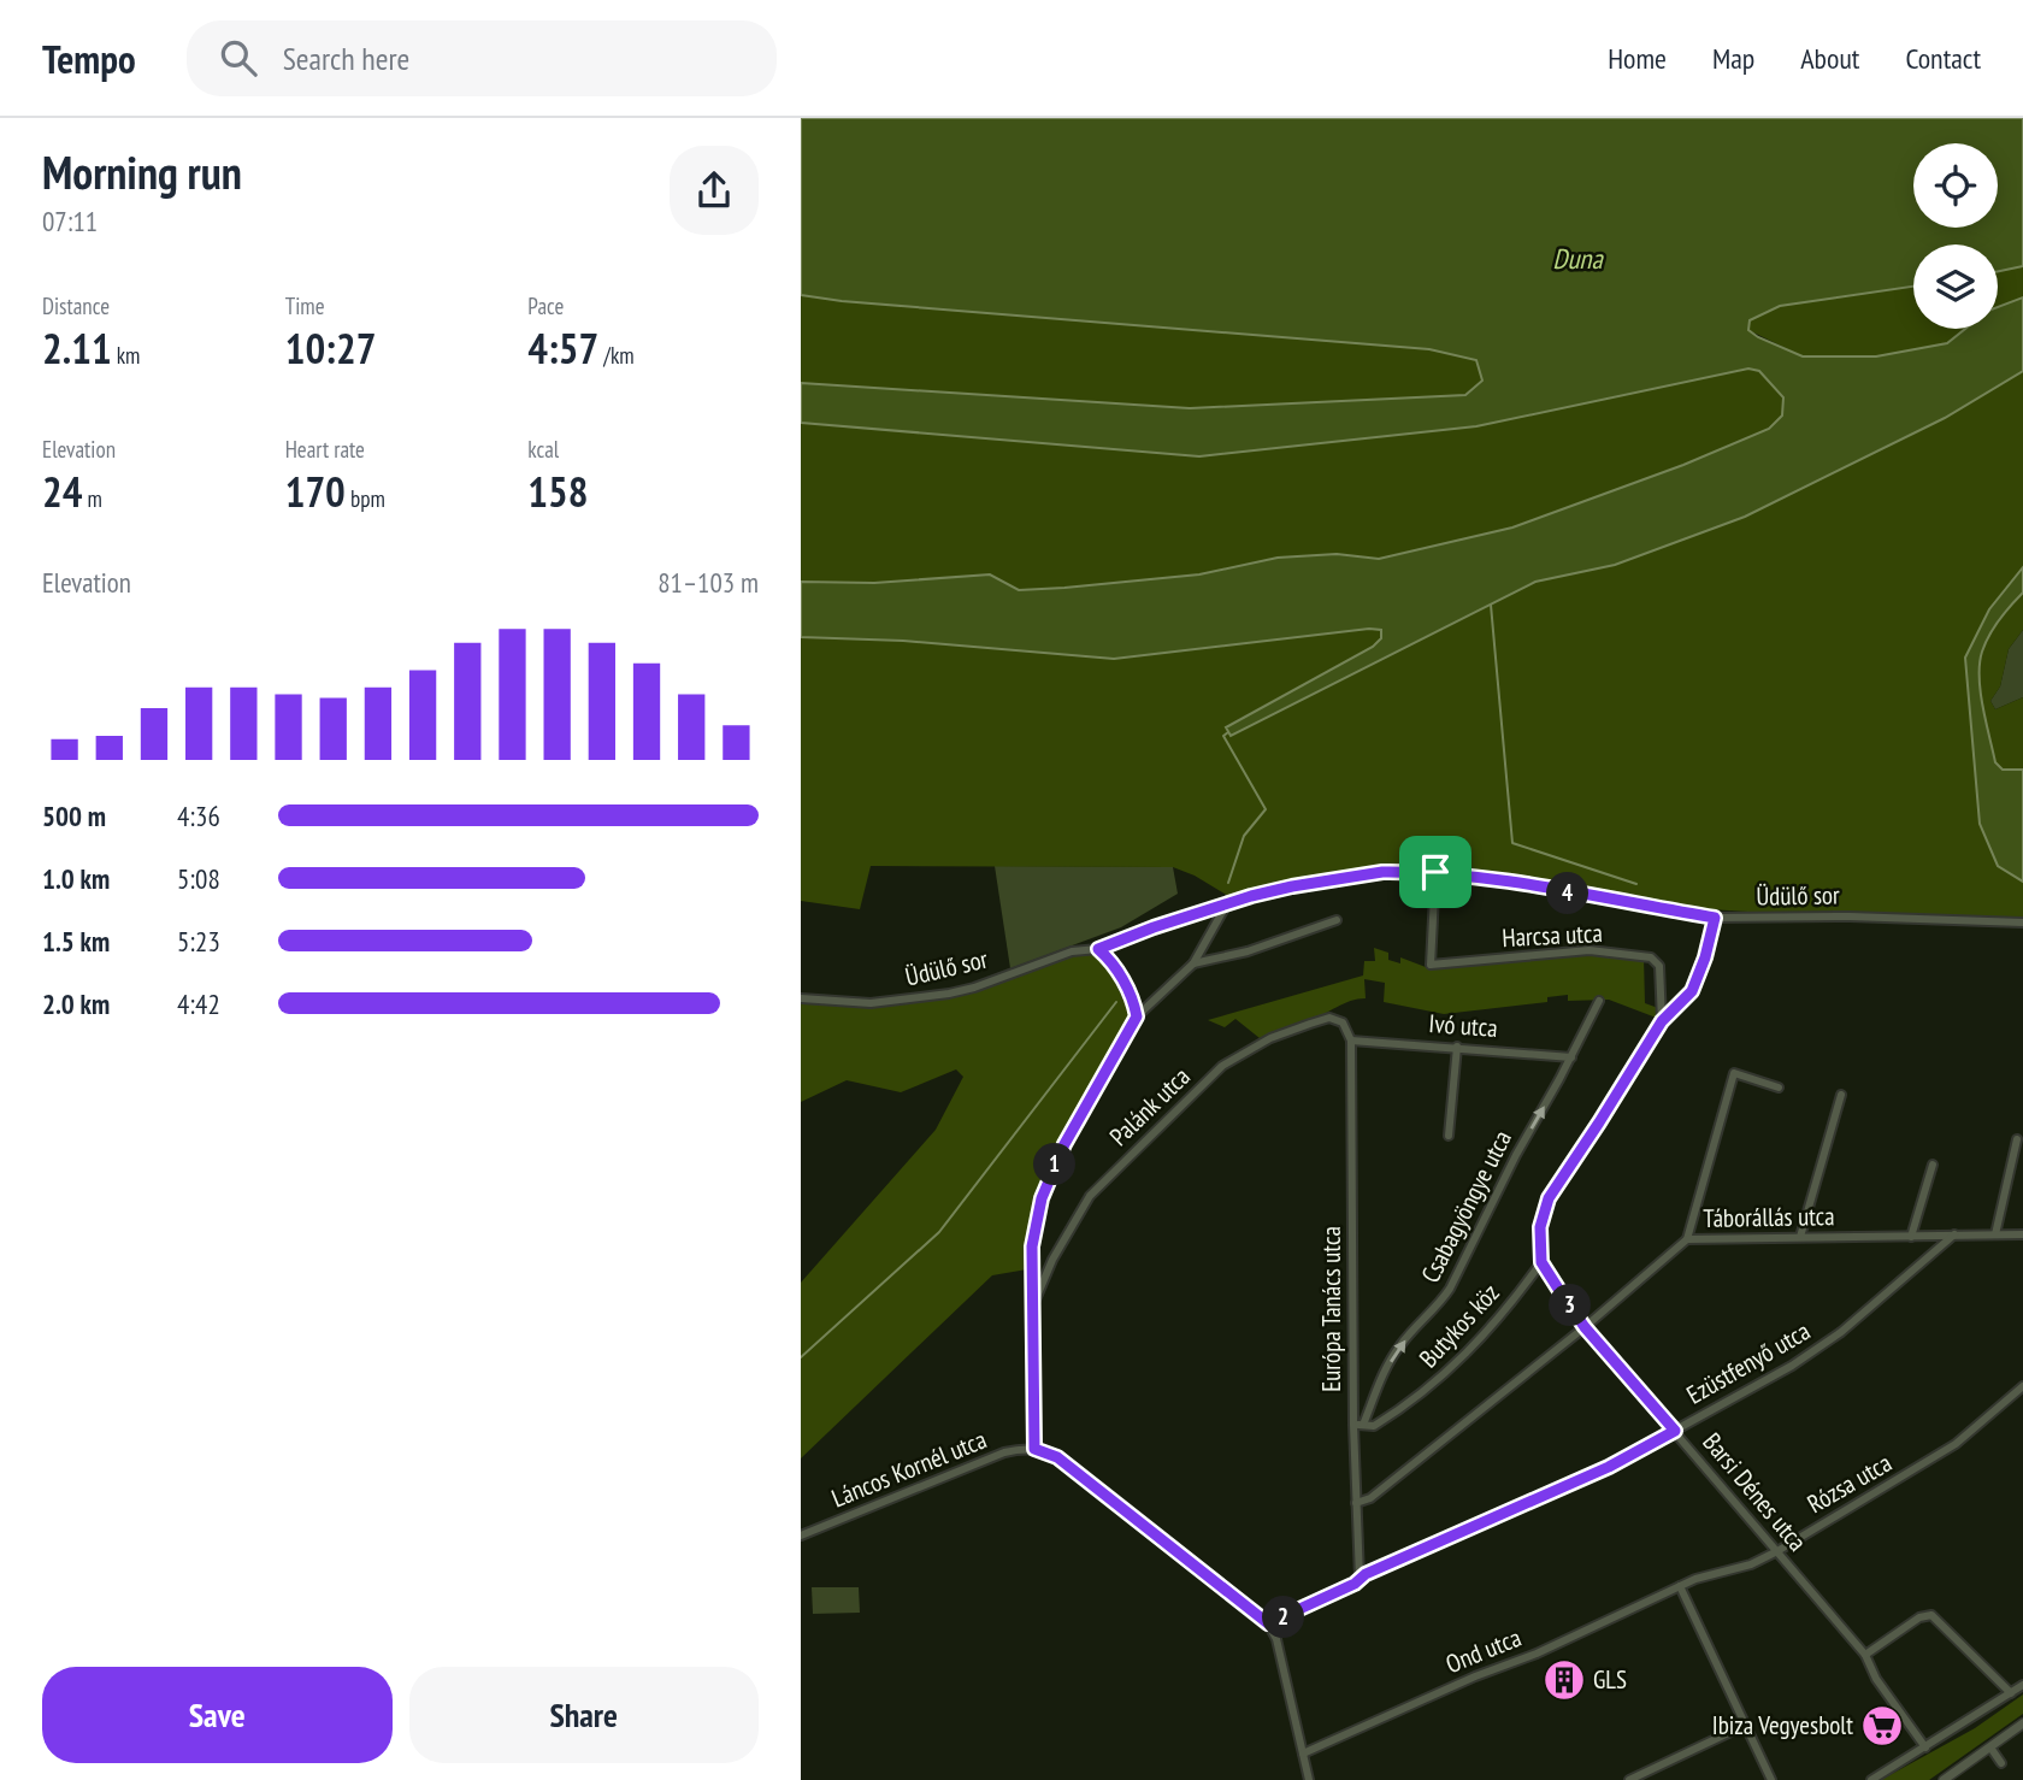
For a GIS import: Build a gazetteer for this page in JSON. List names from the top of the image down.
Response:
{
  "streets": {
    "street": [
      "Üdülő sor",
      "Harcsa utca",
      "Ivó utca",
      "Palánk utca",
      "Csabagyöngye utca",
      "Táborállás utca",
      "Európa Tanács utca",
      "Butykos köz",
      "Ezüstfenyő utca",
      "Láncos Kornél utca",
      "Rózsa utca",
      "Barsi Dénes utca",
      "Ond utca"
    ]
  },
  "crossings": [
    ["Üdülő sor", "Harcsa utca"],
    ["Ivó utca", "Palánk utca"],
    ["Ivó utca", "Csabagyöngye utca"],
    ["Ivó utca", "Európa Tanács utca"],
    ["Palánk utca", "Európa Tanács utca"],
    ["Csabagyöngye utca", "Európa Tanács utca"],
    ["Csabagyöngye utca", "Butykos köz"],
    ["Táborállás utca", "Európa Tanács utca"],
    ["Táborállás utca", "Ezüstfenyő utca"],
    ["Táborállás utca", "Barsi Dénes utca"],
    ["Európa Tanács utca", "Butykos köz"],
    ["Európa Tanács utca", "Ezüstfenyő utca"],
    ["Butykos köz", "Barsi Dénes utca"],
    ["Ezüstfenyő utca", "Barsi Dénes utca"],
    ["Rózsa utca", "Barsi Dénes utca"],
    ["Rózsa utca", "Ond utca"]
  ],
  "water": ["Duna"],
  "places": {
    "building": ["GLS"],
    "supermarket": ["Ibiza Vegyesbolt"]
  },
  "page": {
    "header": "Tempo",
    "search": "Search here",
    "nav": [
      "Home",
      "Map",
      "About",
      "Contact"
    ],
    "heading": ["Morning run", "07:11"],
    "stats": [
      ["Distance", "2.11 km"],
      ["Time", "10:27"],
      ["Pace", "4:57 /km"],
      ["Elevation", "24 m"],
      ["Heart rate", "170 bpm"],
      ["kcal", "158"]
    ],
    "chart": ["Elevation", "81–103 m"],
    "list": [
      {
        "name": "500 m",
        "note": "4:36"
      },
      {
        "name": "1.0 km",
        "note": "5:08"
      },
      {
        "name": "1.5 km",
        "note": "5:23"
      },
      {
        "name": "2.0 km",
        "note": "4:42"
      }
    ],
    "pins": [
      "4",
      "1",
      "3",
      "2"
    ],
    "buttons": ["Save", "Share"]
  }
}
